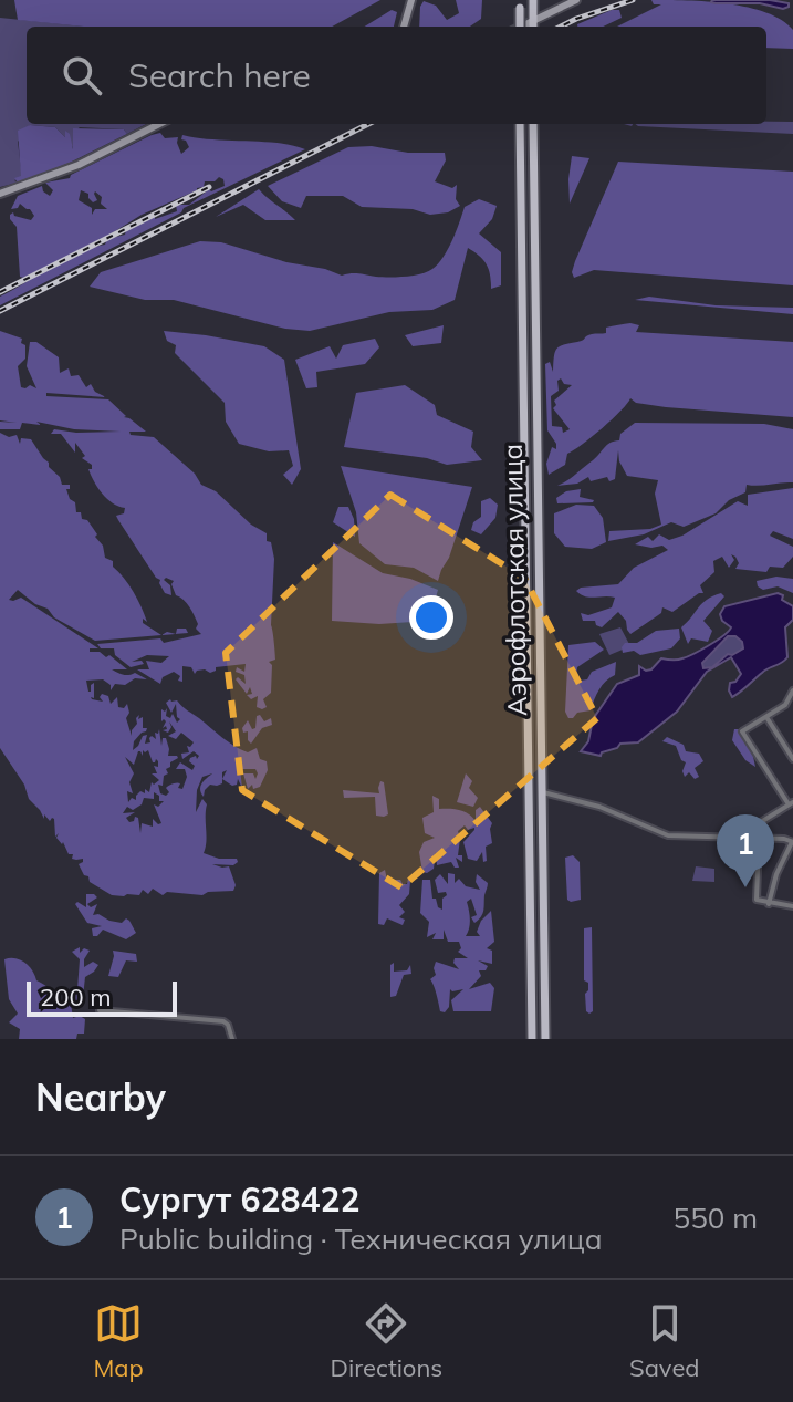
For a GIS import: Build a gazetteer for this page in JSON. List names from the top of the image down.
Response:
{
  "streets": {
    "main road": ["Аэрофлотская улица"]
  },
  "scale_bar": "200 m",
  "page": {
    "search": "Search here",
    "pins": "1",
    "scale": "200 m",
    "heading": "Nearby",
    "list": [
      {
        "mark": "1",
        "name": "Сургут 628422",
        "note": "Public building · Техническая улица",
        "value": "550 m"
      }
    ],
    "nav": ["Map", "Directions", "Saved"]
  }
}
